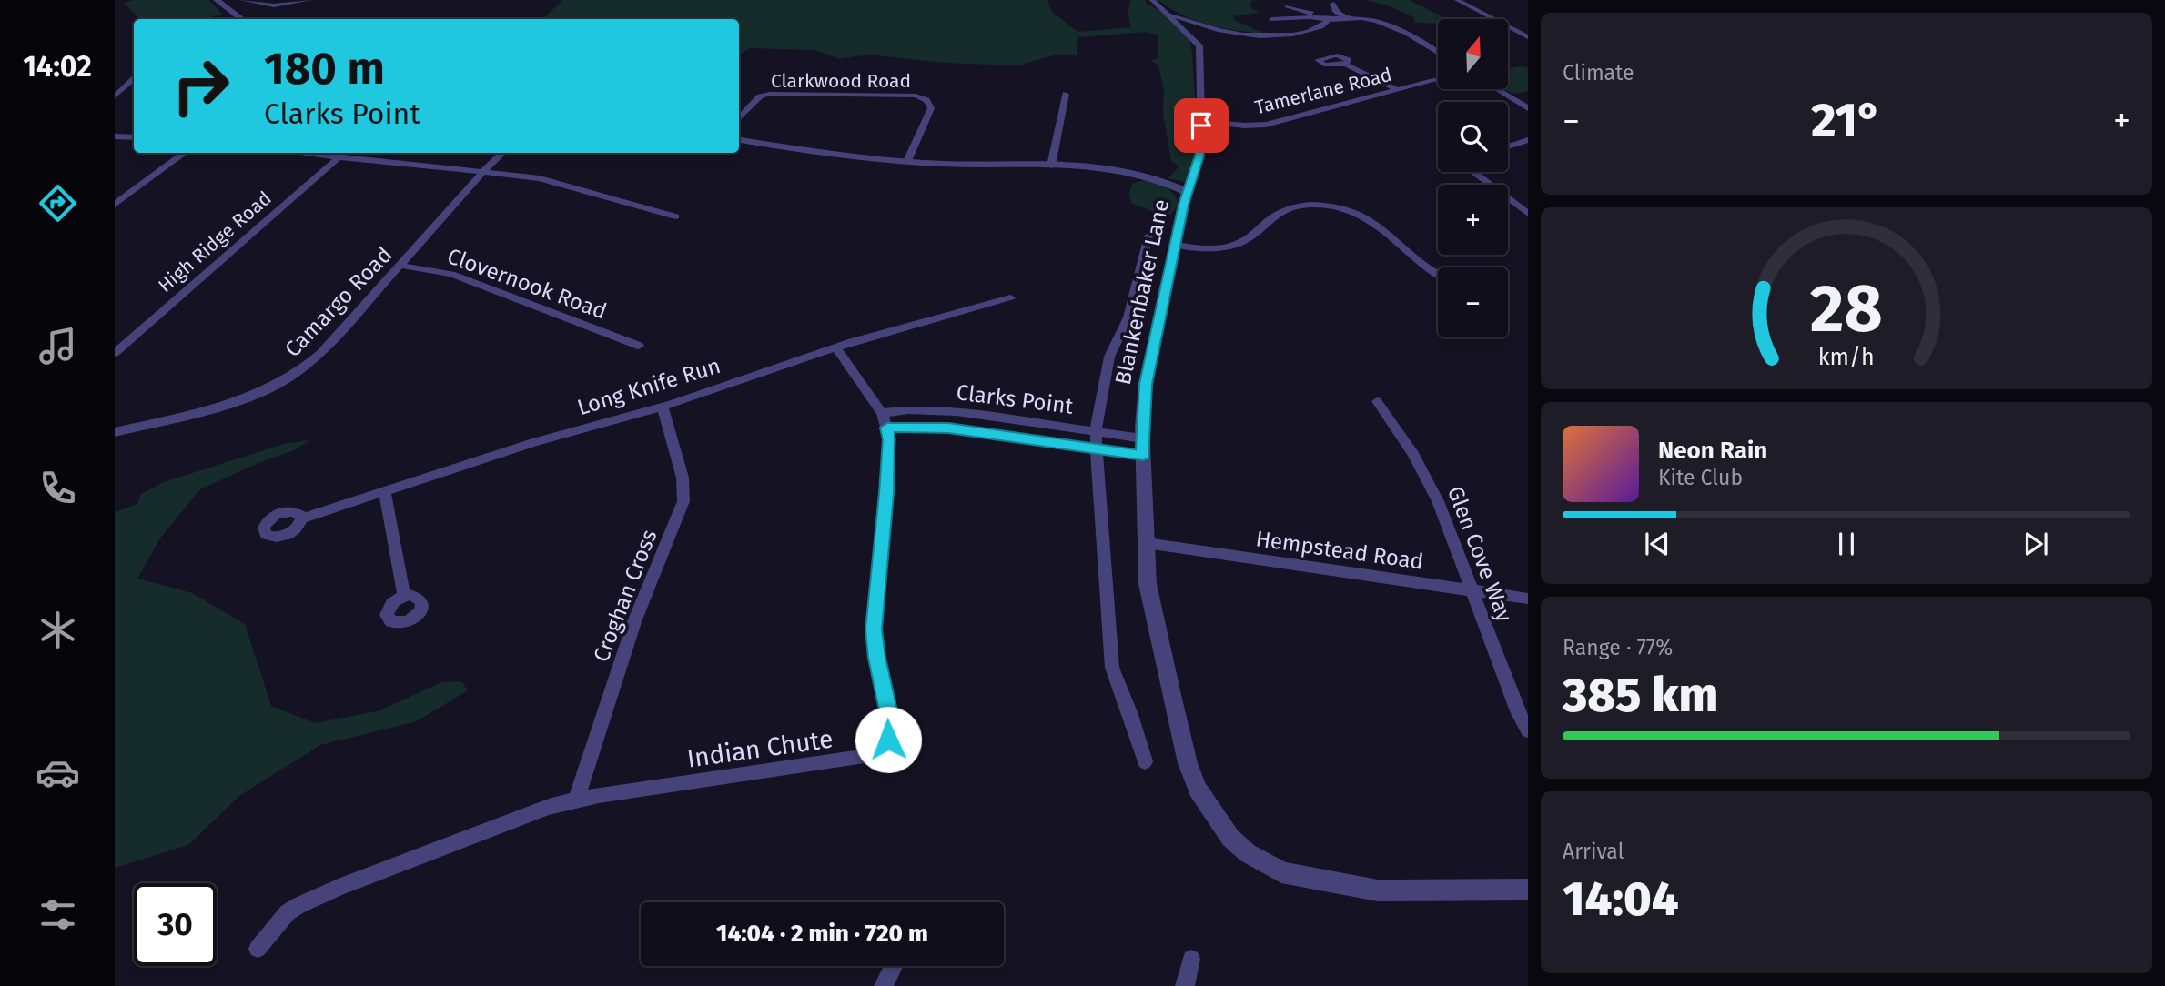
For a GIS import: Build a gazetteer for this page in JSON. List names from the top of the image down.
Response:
{
  "streets": {
    "street": [
      "Clarkwood Road",
      "Tamerlane Road",
      "High Ridge Road",
      "Clovernook Road",
      "Blankenbaker Lane",
      "Camargo Road",
      "Long Knife Run",
      "Clarks Point",
      "Hempstead Road",
      "Glen Cove Way",
      "Croghan Cross",
      "Indian Chute"
    ]
  },
  "crossings": [
    ["Clarkwood Road", "Blankenbaker Lane"],
    ["Clovernook Road", "Camargo Road"],
    ["Blankenbaker Lane", "Clarks Point"],
    ["Blankenbaker Lane", "Hempstead Road"],
    ["Long Knife Run", "Croghan Cross"],
    ["Clarks Point", "Indian Chute"],
    ["Hempstead Road", "Glen Cove Way"],
    ["Croghan Cross", "Indian Chute"]
  ],
  "north": "top",
  "page": {
    "tabs": "14:02",
    "tile": [
      "Climate",
      ["Range · 77%", "385 km"],
      ["Arrival", "14:04"]
    ],
    "map_buttons": ["+", "−"],
    "turn": ["180 m", "Clarks Point"],
    "heat": ["−", "21°", "+"],
    "song": ["Neon Rain", "Kite Club"],
    "limit": "30",
    "trip": "14:04 · 2 min · 720 m",
    "gauge": ["28", "km/h"]
  }
}
